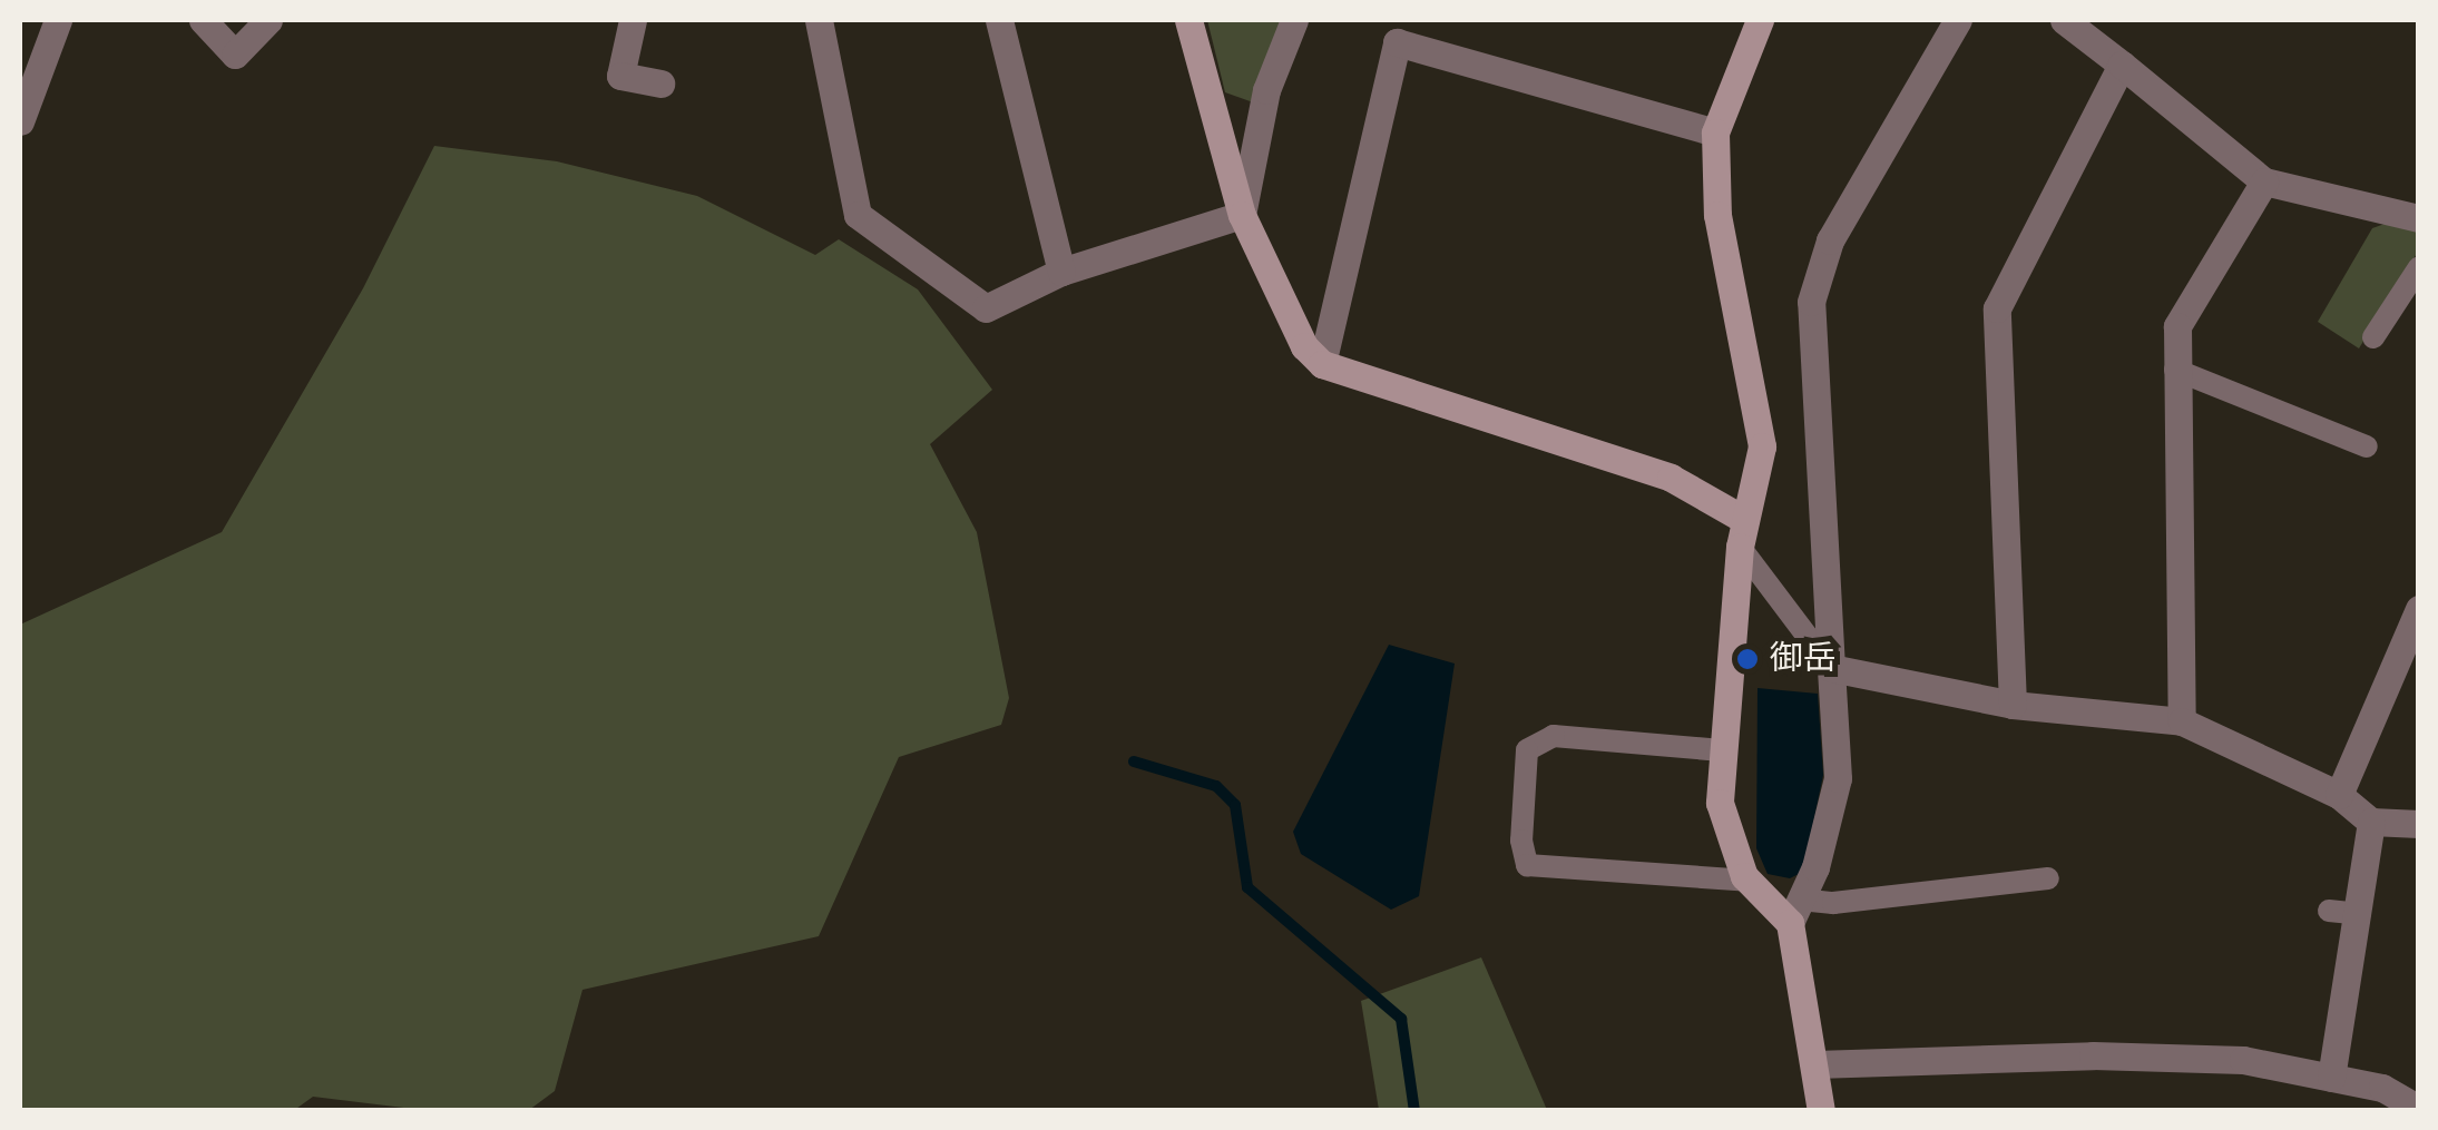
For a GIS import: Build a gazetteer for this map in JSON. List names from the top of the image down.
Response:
{
  "places": ["御岳"]
}
